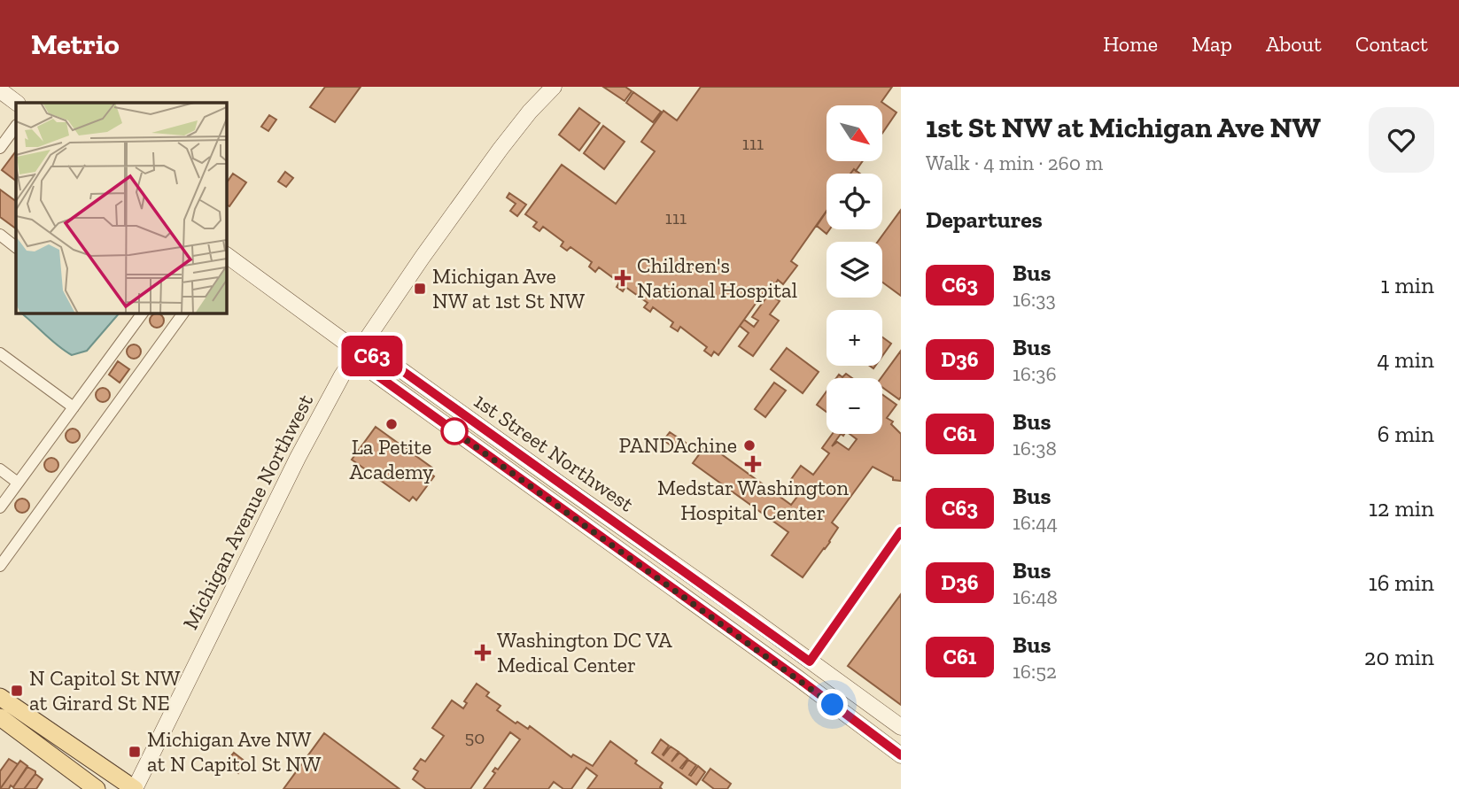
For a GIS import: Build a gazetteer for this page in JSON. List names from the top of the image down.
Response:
{
  "streets": {
    "street": ["1st Street Northwest", "Michigan Avenue Northwest"]
  },
  "crossings": [
    ["1st Street Northwest", "Michigan Avenue Northwest"]
  ],
  "places": {
    "health": ["Children's National Hospital", "Medstar Washington Hospital Center", "Washington DC VA Medical Center"],
    "transit": ["Michigan Ave NW at 1st St NW", "N Capitol St NW at Girard St NE", "Michigan Ave NW at N Capitol St NW"],
    "other": ["La Petite Academy", "PANDAchine"]
  },
  "lines": ["bus line C63"],
  "house_numbers": ["111", "111", "50"],
  "north": "bottom right",
  "page": {
    "header": "Metrio",
    "nav": [
      "Home",
      "Map",
      "About",
      "Contact"
    ],
    "on_map": "C63",
    "heading": [
      ["1st St NW at Michigan Ave NW", "Walk · 4 min · 260 m"],
      "Departures"
    ],
    "map_buttons": ["+", "−"],
    "list": [
      {
        "mark": "C63",
        "name": "Bus",
        "note": "16:33",
        "value": "1 min"
      },
      {
        "mark": "D36",
        "name": "Bus",
        "note": "16:36",
        "value": "4 min"
      },
      {
        "mark": "C61",
        "name": "Bus",
        "note": "16:38",
        "value": "6 min"
      },
      {
        "mark": "C63",
        "name": "Bus",
        "note": "16:44",
        "value": "12 min"
      },
      {
        "mark": "D36",
        "name": "Bus",
        "note": "16:48",
        "value": "16 min"
      },
      {
        "mark": "C61",
        "name": "Bus",
        "note": "16:52",
        "value": "20 min"
      }
    ]
  }
}
